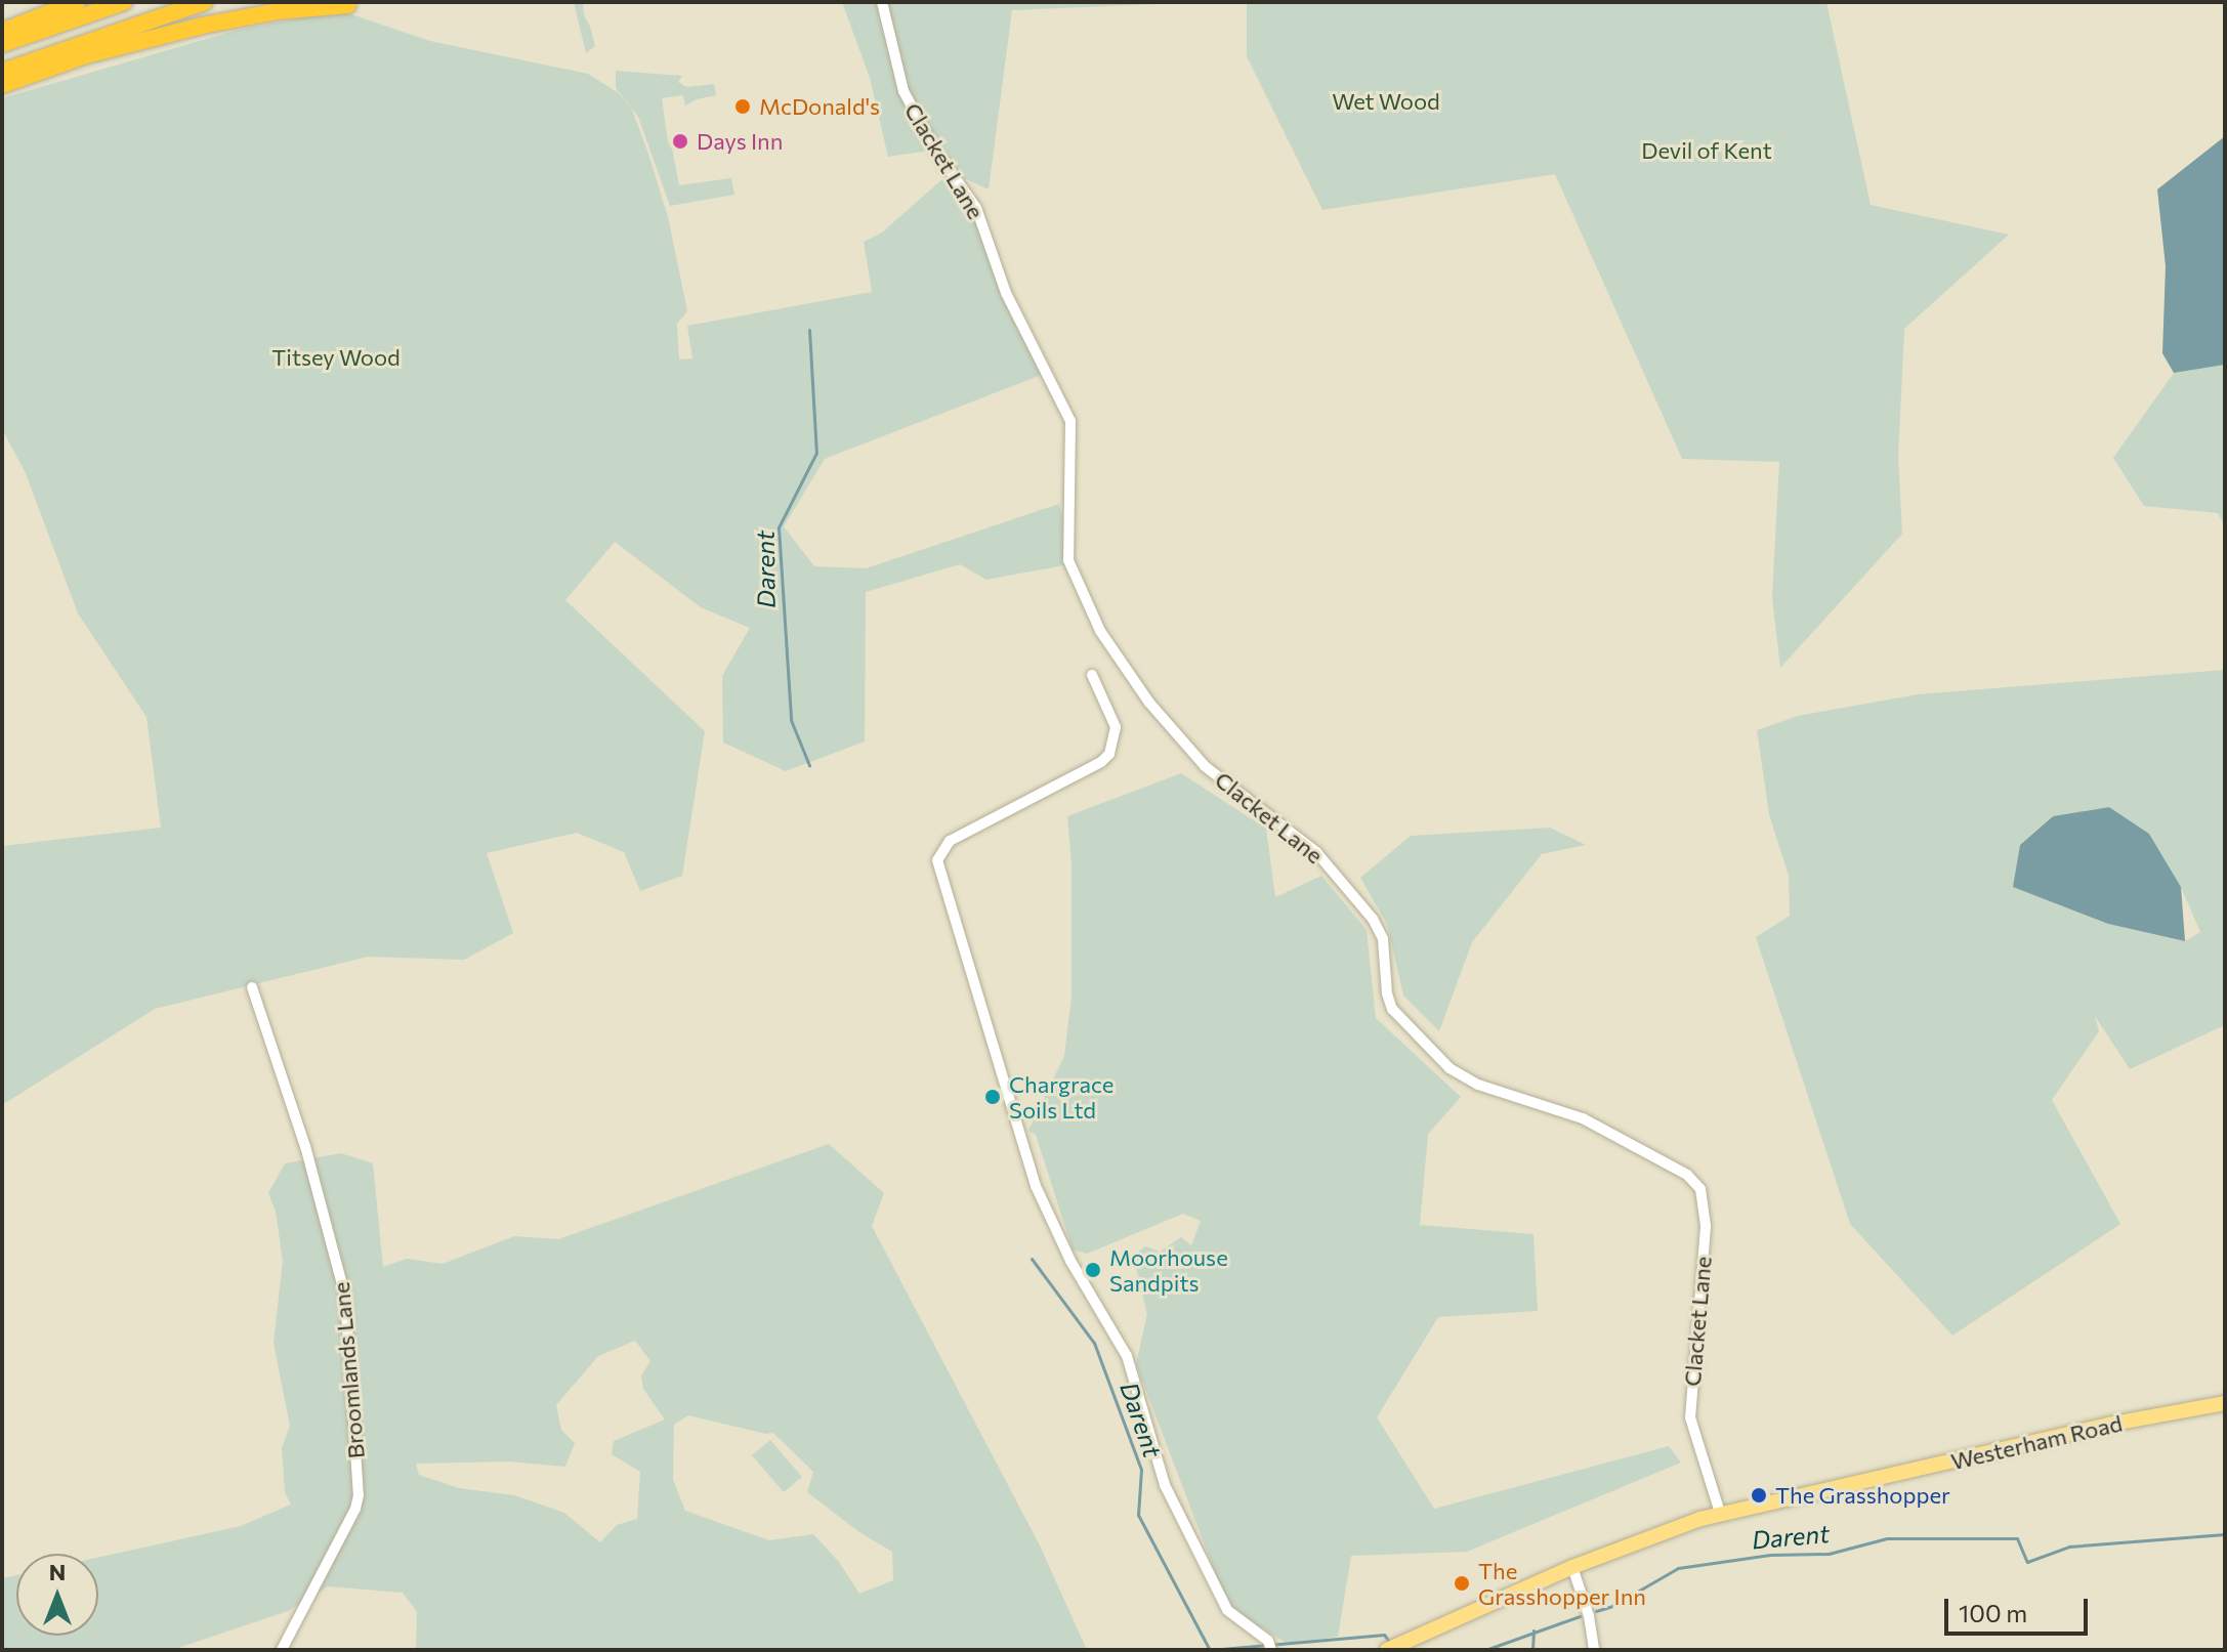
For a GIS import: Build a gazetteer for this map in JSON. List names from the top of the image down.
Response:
{
  "streets": {
    "main road": ["Westerham Road"],
    "street": ["Clacket Lane", "Broomlands Lane"]
  },
  "crossings": [
    ["Clacket Lane", "Westerham Road"]
  ],
  "water": ["Darent"],
  "parks": ["Wet Wood", "Devil of Kent", "Titsey Wood"],
  "places": [
    "McDonald's",
    "Days Inn",
    "Chargrace Soils Ltd",
    "Moorhouse Sandpits",
    "The Grasshopper",
    "The Grasshopper Inn"
  ],
  "scale_bar": "100 m",
  "north": "top"
}
